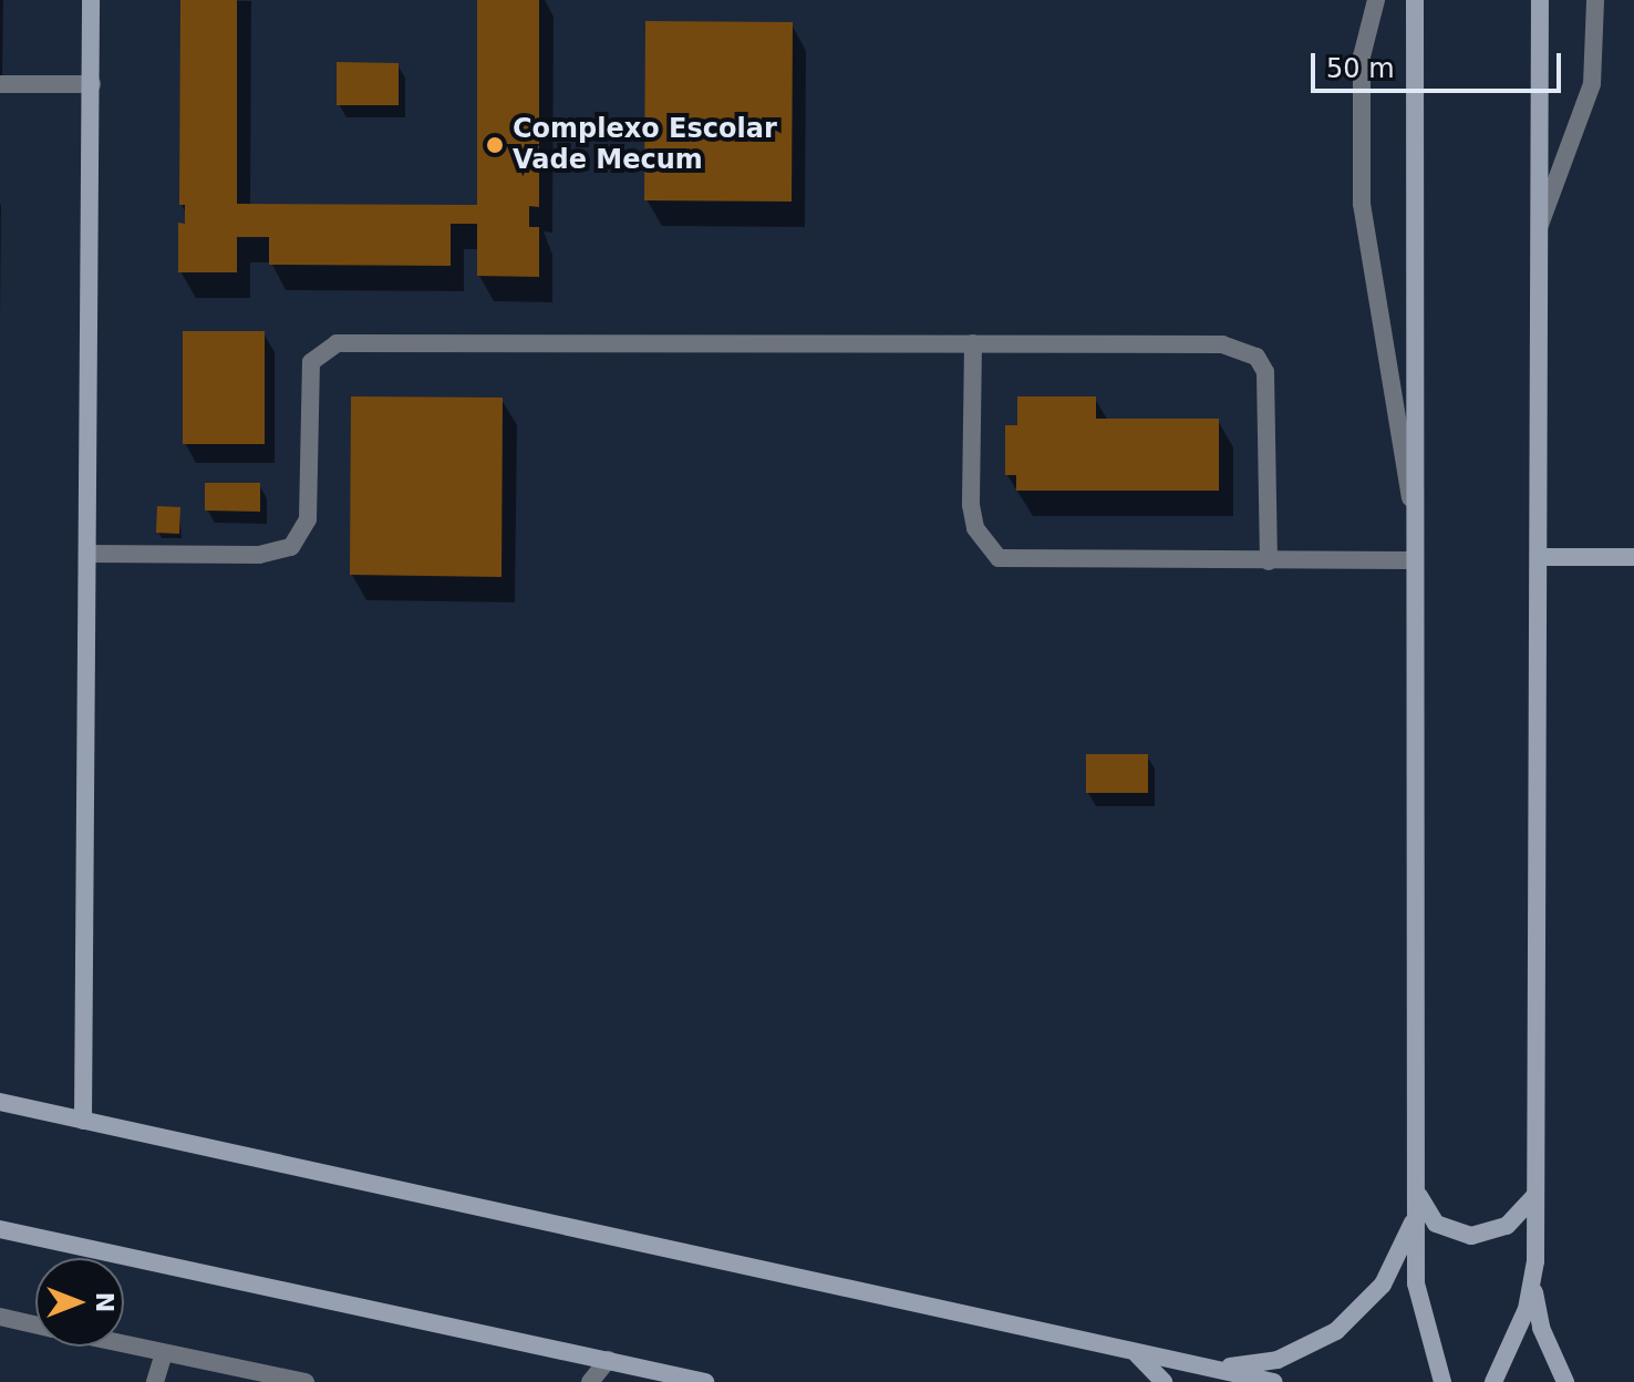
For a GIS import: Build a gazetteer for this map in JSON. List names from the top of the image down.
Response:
{
  "places": ["Complexo Escolar Vade Mecum"],
  "scale_bar": "50 m",
  "north": "right"
}
